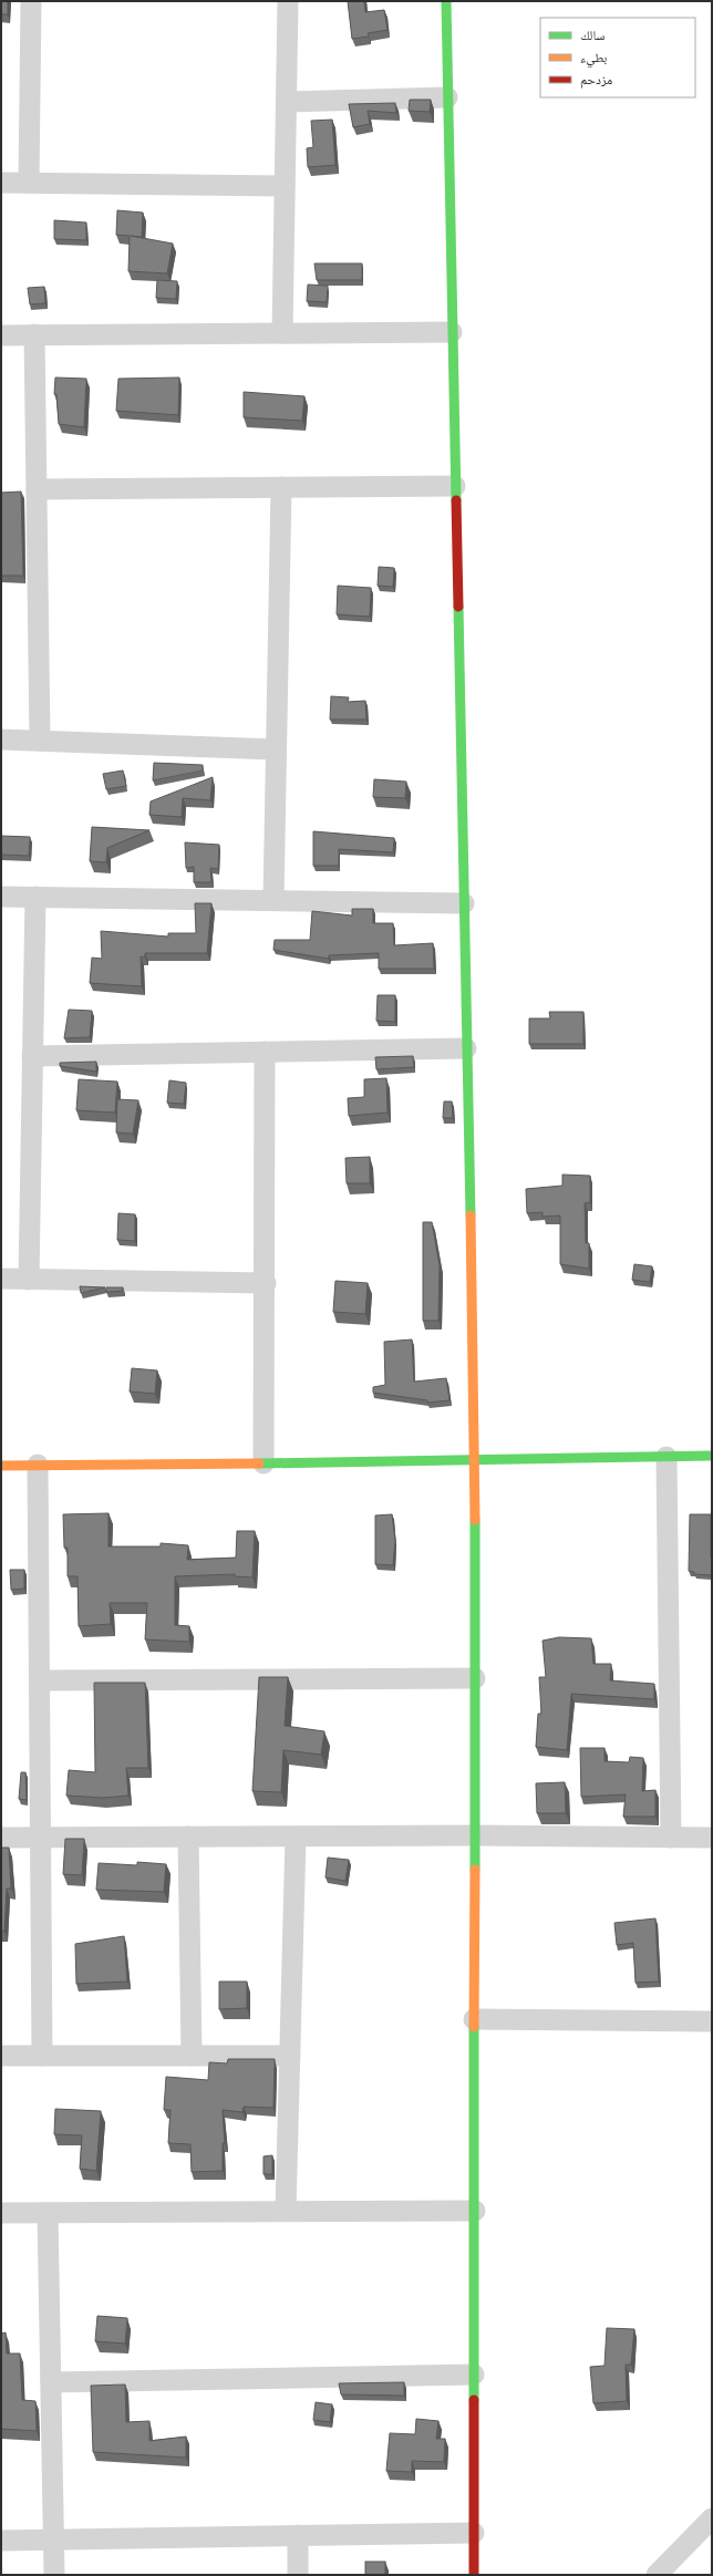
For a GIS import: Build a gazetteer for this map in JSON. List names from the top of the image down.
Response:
{
  "legend": ["سالك", "بطيء", "مزدحم"]
}
